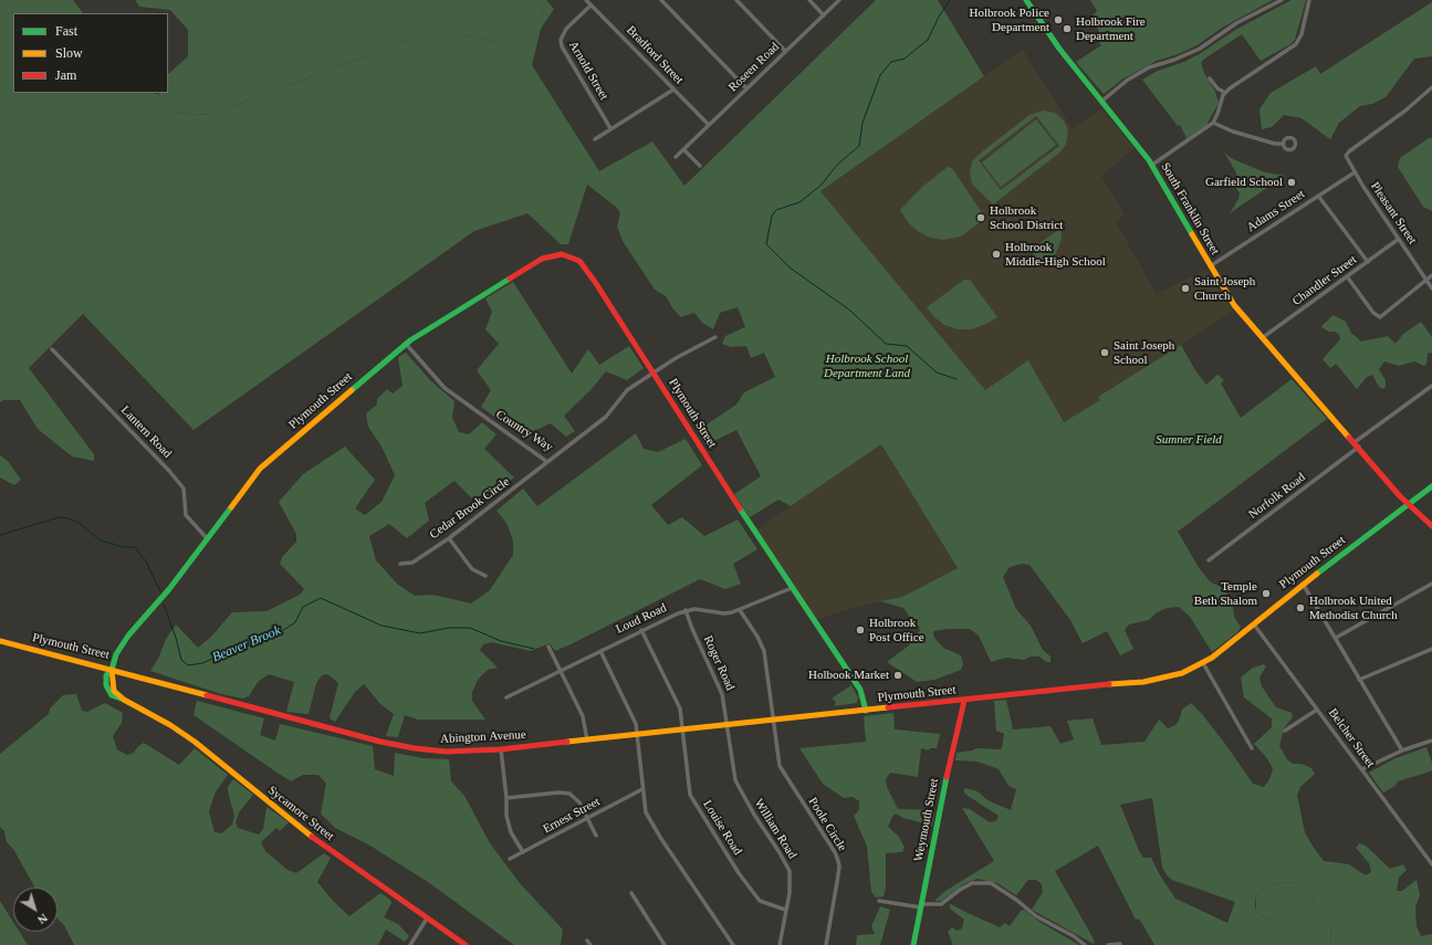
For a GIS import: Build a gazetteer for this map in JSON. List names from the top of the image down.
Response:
{
  "streets": {
    "main road": [
      "South Franklin Street",
      "Plymouth Street",
      "Abington Avenue",
      "Sycamore Street",
      "Weymouth Street"
    ],
    "street": [
      "Bradford Street",
      "Roseen Road",
      "Arnold Street",
      "Adams Street",
      "Pleasant Street",
      "Chandler Street",
      "Country Way",
      "Lantern Road",
      "Norfolk Road",
      "Cedar Brook Circle",
      "Loud Road",
      "Roger Road",
      "Belcher Street",
      "Ernest Street",
      "Poole Circle",
      "Louise Road",
      "William Road"
    ]
  },
  "crossings": [
    ["Bradford Street", "Roseen Road"],
    ["Bradford Street", "Arnold Street"],
    ["South Franklin Street", "Adams Street"],
    ["South Franklin Street", "Chandler Street"],
    ["South Franklin Street", "Plymouth Street"],
    ["South Franklin Street", "Norfolk Road"],
    ["Adams Street", "Pleasant Street"],
    ["Pleasant Street", "Chandler Street"],
    ["Plymouth Street", "Country Way"],
    ["Plymouth Street", "Lantern Road"],
    ["Plymouth Street", "Loud Road"],
    ["Plymouth Street", "Abington Avenue"],
    ["Plymouth Street", "Belcher Street"],
    ["Plymouth Street", "Sycamore Street"],
    ["Plymouth Street", "Weymouth Street"],
    ["Country Way", "Cedar Brook Circle"],
    ["Loud Road", "Roger Road"],
    ["Loud Road", "Poole Circle"],
    ["Loud Road", "Louise Road"],
    ["Roger Road", "Abington Avenue"],
    ["Roger Road", "William Road"],
    ["Abington Avenue", "Sycamore Street"],
    ["Abington Avenue", "Poole Circle"],
    ["Abington Avenue", "Louise Road"],
    ["Abington Avenue", "William Road"],
    ["Louise Road", "William Road"]
  ],
  "water": ["Beaver Brook"],
  "parks": ["Holbrook School Department Land", "Sumner Field"],
  "places": [
    "Holbrook Police Department",
    "Holbrook Fire Department",
    "Garfield School",
    "Holbrook School District",
    "Holbrook Middle-High School",
    "Saint Joseph Church",
    "Saint Joseph School",
    "Temple Beth Shalom",
    "Holbrook United Methodist Church",
    "Holbrook Post Office",
    "Holbook Market"
  ],
  "legend": ["Fast", "Slow", "Jam"],
  "north": "bottom right"
}
